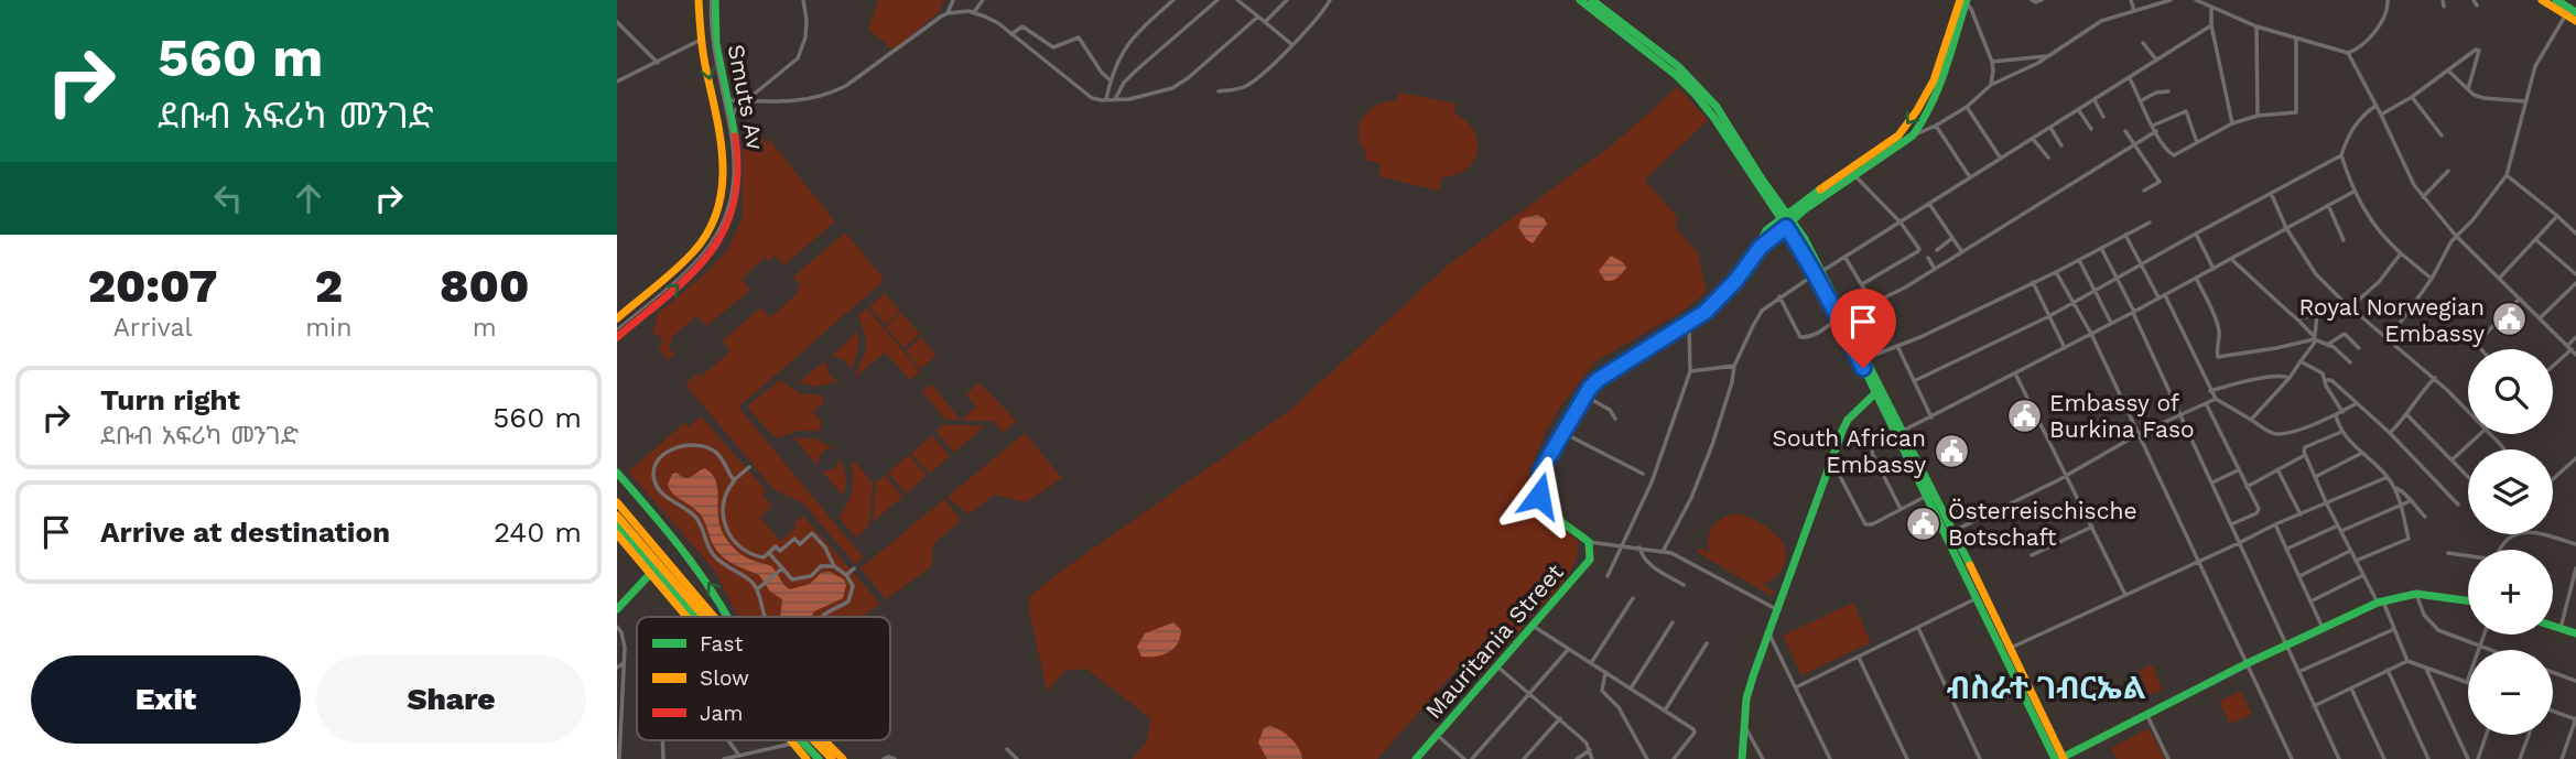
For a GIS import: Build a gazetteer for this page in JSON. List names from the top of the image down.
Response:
{
  "streets": {
    "main road": ["Smuts Av", "Mauritania Street"]
  },
  "districts": ["ብስራተ ገብርኤል"],
  "places": {
    "public building": [
      "Royal Norwegian Embassy",
      "Embassy of Burkina Faso",
      "South African Embassy",
      "Österreischische Botschaft"
    ]
  },
  "legend": ["Fast", "Slow", "Jam"],
  "page": {
    "turn": ["560 m", "ደቡብ አፍሪካ መንገድ"],
    "eta": [
      "20:07",
      "Arrival",
      "2",
      "min",
      "800",
      "m"
    ],
    "map_buttons": ["+", "−"],
    "list": [
      {
        "name": "Turn right",
        "note": "ደቡብ አፍሪካ መንገድ",
        "value": "560 m"
      },
      {
        "name": "Arrive at destination",
        "value": "240 m"
      }
    ],
    "buttons": ["Exit", "Share"]
  }
}
